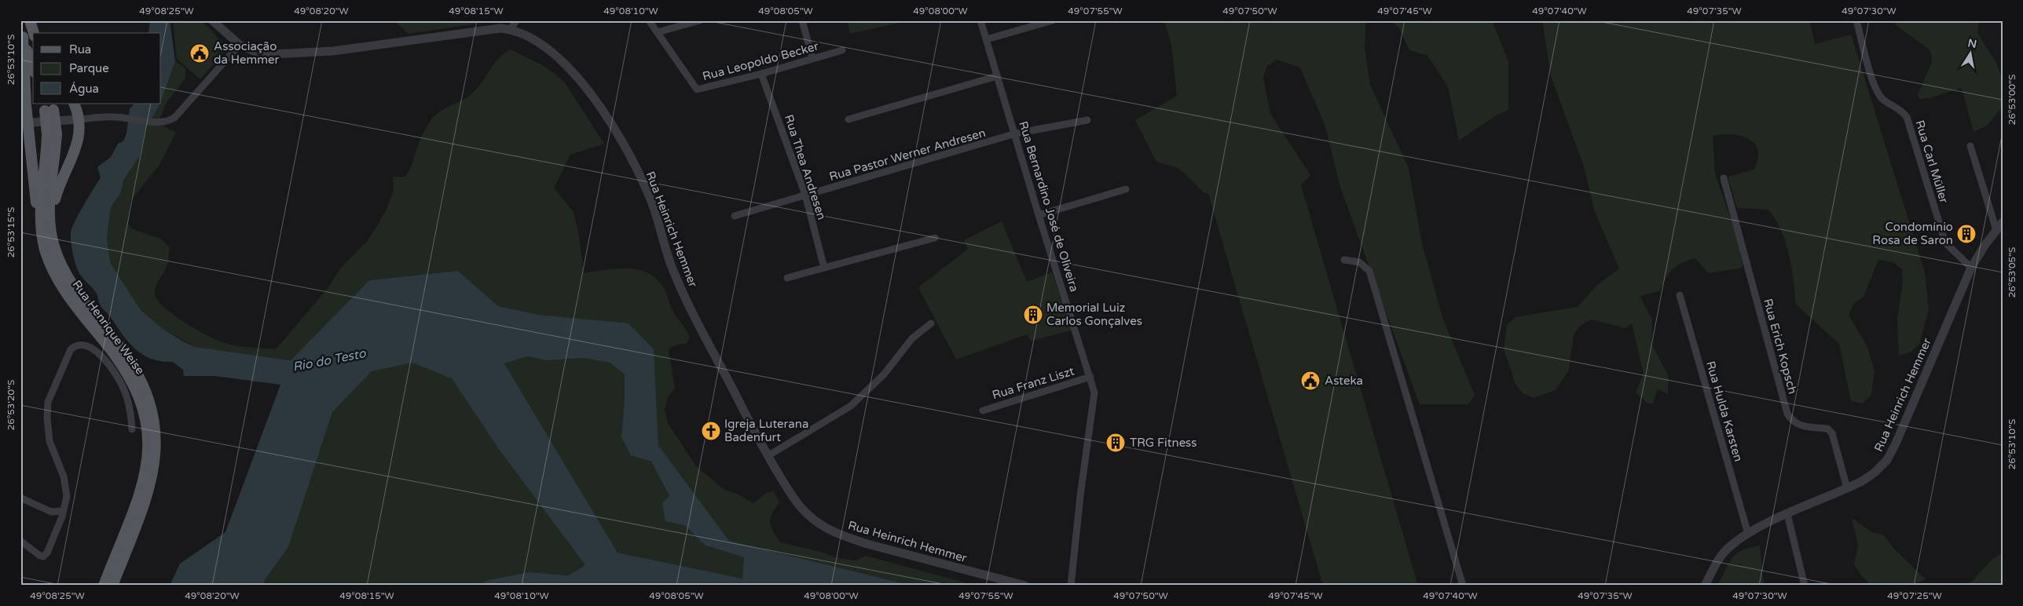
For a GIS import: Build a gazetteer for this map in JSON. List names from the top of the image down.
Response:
{
  "streets": {
    "main road": ["Rua Henrique Weise"],
    "street": [
      "Rua Leopoldo Becker",
      "Rua Pastor Werner Andresen",
      "Rua Carl Müller",
      "Rua Thea Andresen",
      "Rua Bernardino José de Oliveira",
      "Rua Heinrich Hemmer",
      "Rua Erich Kopsch",
      "Rua Franz Liszt",
      "Rua Hulda Karsten"
    ]
  },
  "crossings": [
    ["Rua Leopoldo Becker", "Rua Thea Andresen"],
    ["Rua Pastor Werner Andresen", "Rua Thea Andresen"],
    ["Rua Pastor Werner Andresen", "Rua Bernardino José de Oliveira"],
    ["Rua Carl Müller", "Rua Heinrich Hemmer"],
    ["Rua Bernardino José de Oliveira", "Rua Franz Liszt"],
    ["Rua Heinrich Hemmer", "Rua Erich Kopsch"],
    ["Rua Heinrich Hemmer", "Rua Hulda Karsten"]
  ],
  "water": ["Rio do Testo"],
  "places": {
    "public building": ["Associação da Hemmer", "Asteka"],
    "building": ["Condomínio Rosa de Saron", "Memorial Luiz Carlos Gonçalves", "TRG Fitness"],
    "church": ["Igreja Luterana Badenfurt"]
  },
  "legend": ["Rua", "Parque", "Água"],
  "north": "top",
  "coordinates": [
    "49°08'25\"W",
    "49°08'20\"W",
    "49°08'15\"W",
    "49°08'10\"W",
    "49°08'05\"W",
    "49°08'00\"W",
    "49°07'55\"W",
    "49°07'50\"W",
    "49°07'45\"W",
    "49°07'40\"W",
    "49°07'35\"W",
    "49°07'30\"W",
    "26°53'10\"S",
    "26°53'00\"S",
    "26°53'15\"S",
    "26°53'05\"S",
    "26°53'20\"S",
    "49°07'25\"W"
  ]
}
